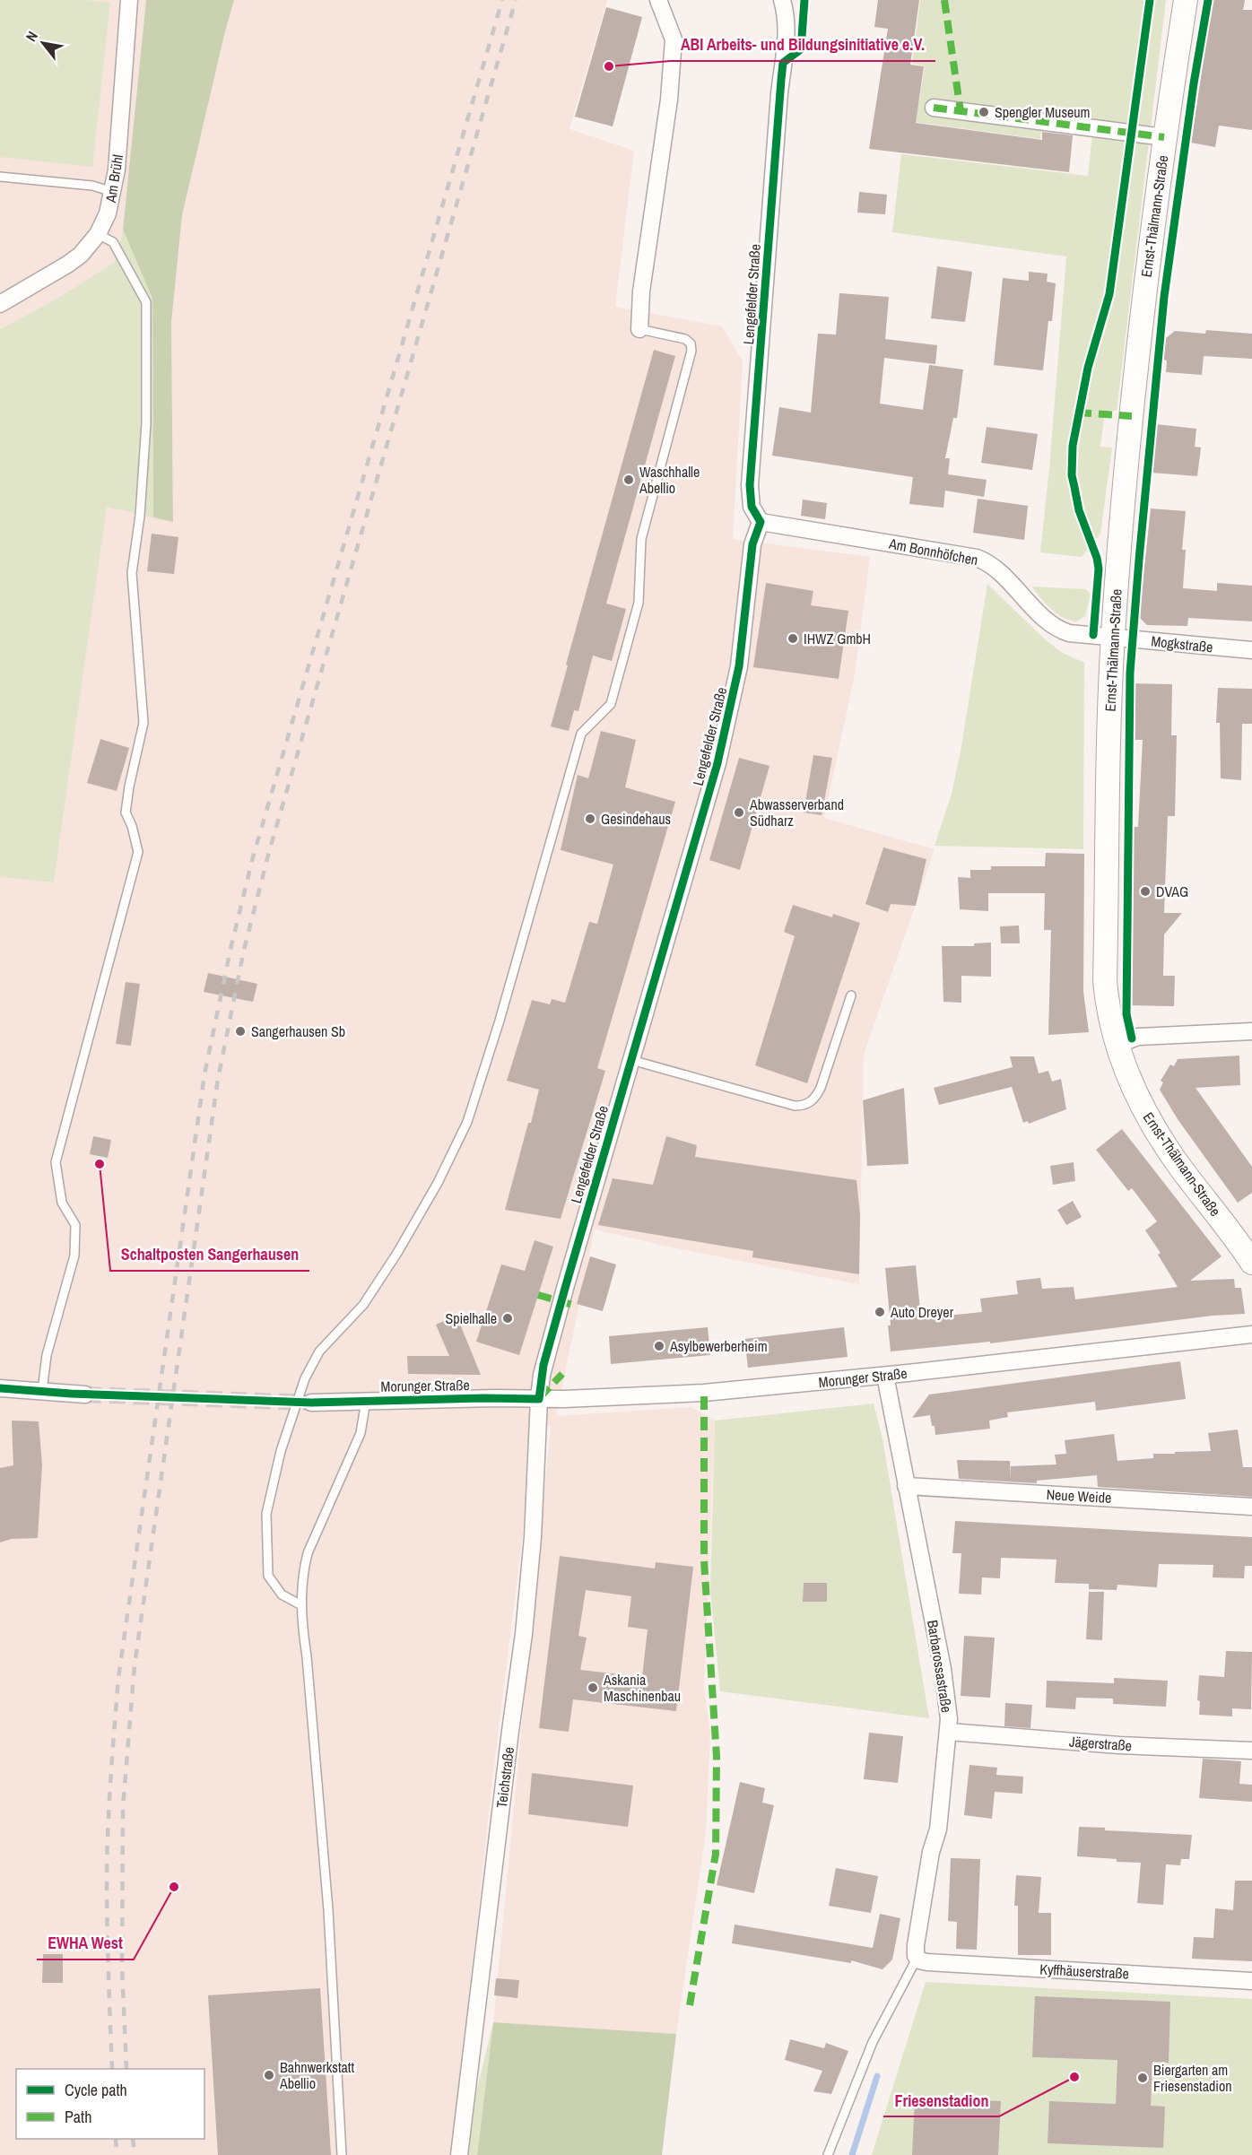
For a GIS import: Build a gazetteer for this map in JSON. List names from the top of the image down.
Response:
{
  "streets": {
    "street": [
      "Am Brühl",
      "Ernst-Thälmann-Straße",
      "Lengefelder Straße",
      "Am Bonnhöfchen",
      "Mogkstraße",
      "Morunger Straße",
      "Neue Weide",
      "Barbarossastraße",
      "Jägerstraße",
      "Teichstraße",
      "Kyffhäuserstraße"
    ]
  },
  "crossings": [
    ["Ernst-Thälmann-Straße", "Am Bonnhöfchen"],
    ["Ernst-Thälmann-Straße", "Mogkstraße"],
    ["Lengefelder Straße", "Am Bonnhöfchen"],
    ["Lengefelder Straße", "Morunger Straße"],
    ["Lengefelder Straße", "Teichstraße"],
    ["Am Bonnhöfchen", "Mogkstraße"],
    ["Morunger Straße", "Barbarossastraße"],
    ["Morunger Straße", "Teichstraße"],
    ["Neue Weide", "Barbarossastraße"],
    ["Barbarossastraße", "Jägerstraße"],
    ["Barbarossastraße", "Kyffhäuserstraße"]
  ],
  "places": [
    "ABI Arbeits- und Bildungsinitiative e.V.",
    "Spengler Museum",
    "Waschhalle Abellio",
    "IHWZ GmbH",
    "Abwasserverband Südharz",
    "Gesindehaus",
    "DVAG",
    "Sangerhausen Sb",
    "Schaltposten Sangerhausen",
    "Auto Dreyer",
    "Spielhalle",
    "Asylbewerberheim",
    "Askania Maschinenbau",
    "EWHA West",
    "Bahnwerkstatt Abellio",
    "Friesenstadion",
    "Biergarten am Friesenstadion"
  ],
  "legend": ["Cycle path", "Path"],
  "north": "top left"
}
